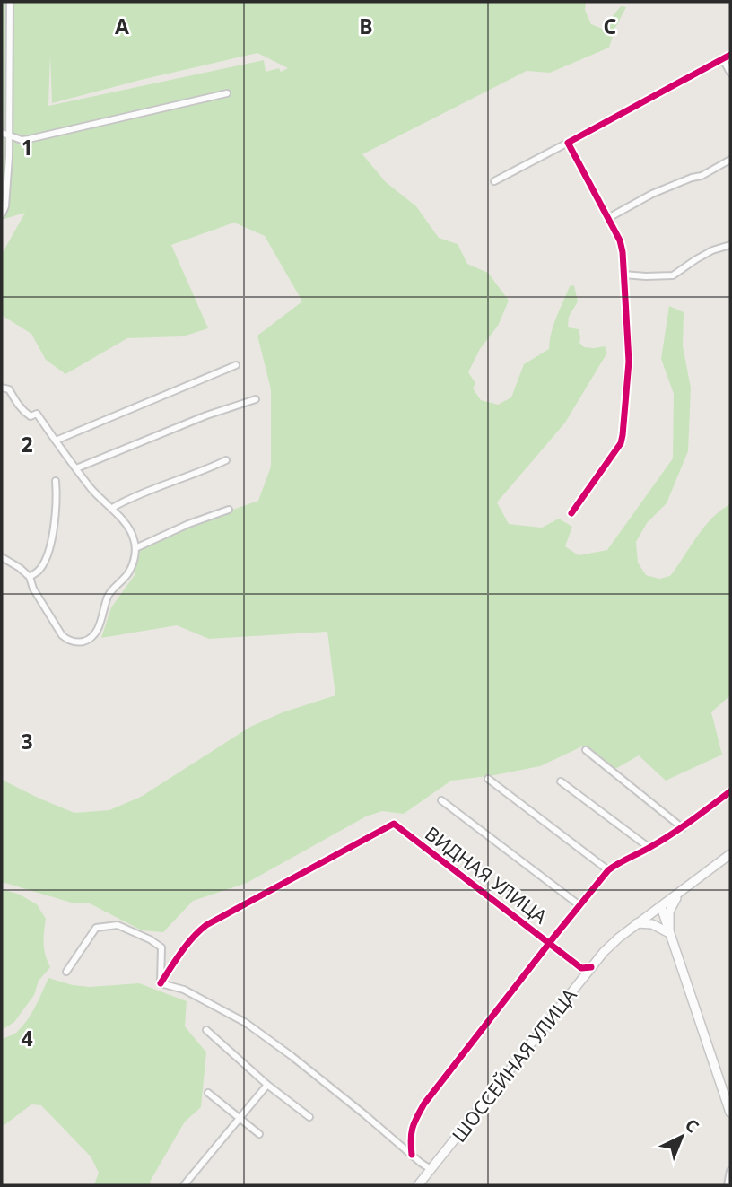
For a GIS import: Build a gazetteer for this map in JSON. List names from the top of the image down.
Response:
{
  "streets": {
    "street": ["ВИДНАЯ УЛИЦА", "ШОССЕЙНАЯ УЛИЦА"]
  },
  "crossings": [
    ["ВИДНАЯ УЛИЦА", "ШОССЕЙНАЯ УЛИЦА"]
  ],
  "north": "top right",
  "grid": {
    "columns": ["A", "B", "C"],
    "rows": [
      "1",
      "2",
      "3",
      "4"
    ]
  }
}
